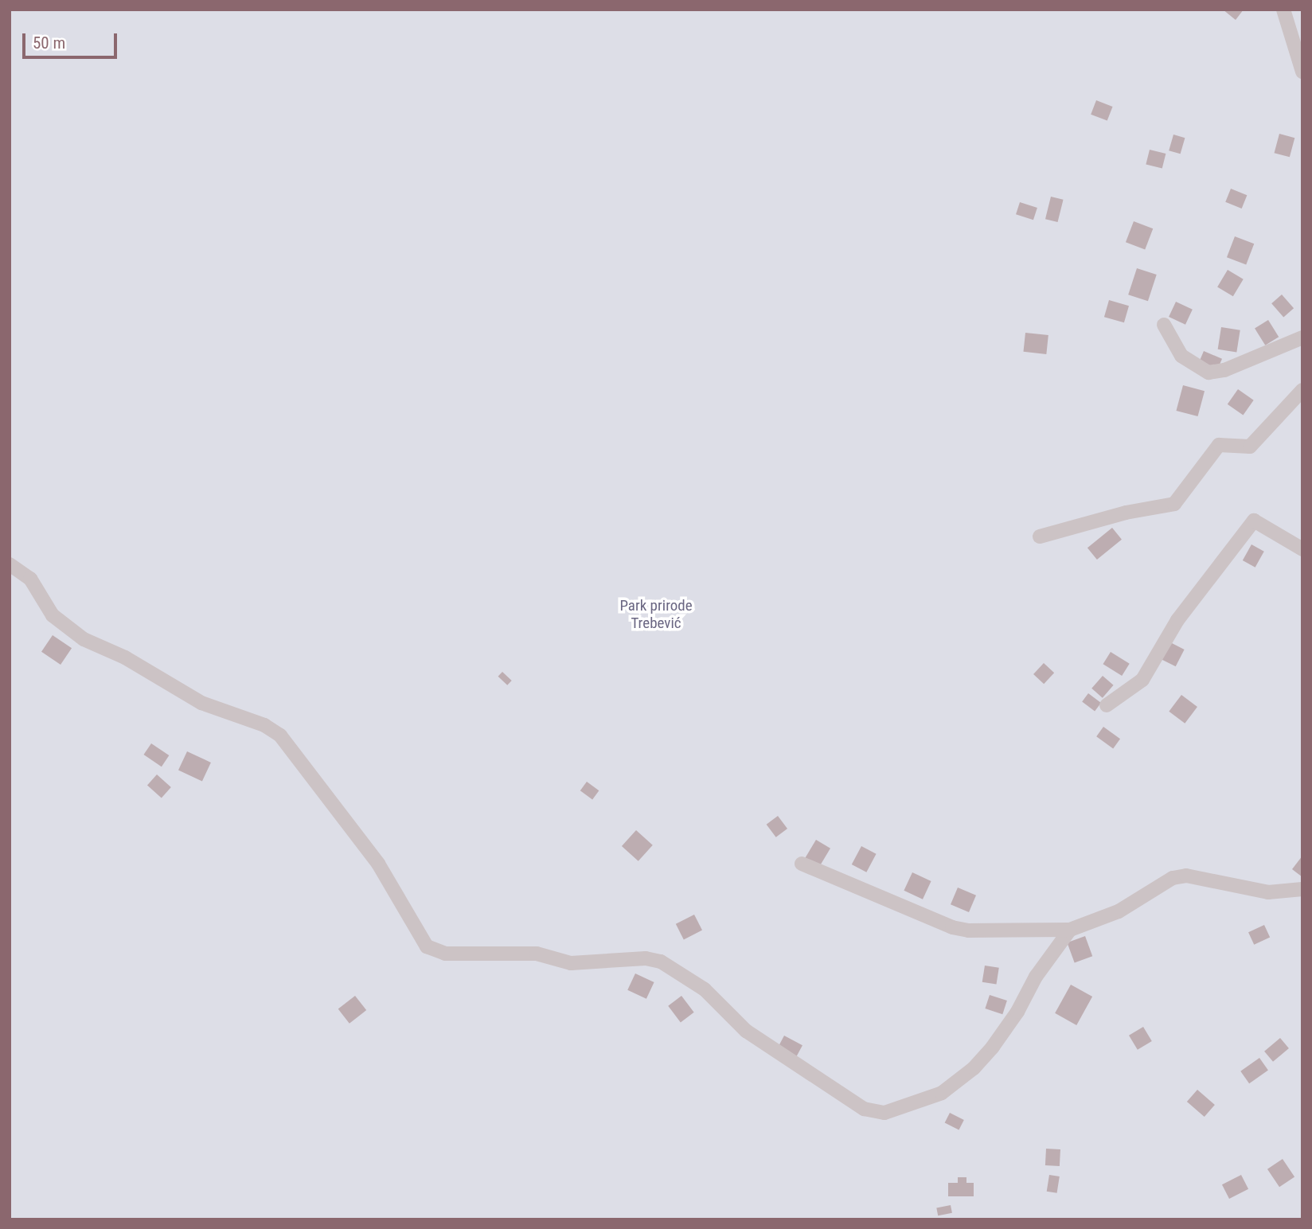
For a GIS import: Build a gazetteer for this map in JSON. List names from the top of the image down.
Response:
{
  "parks": ["Park prirode Trebević"],
  "scale_bar": "50 m"
}
